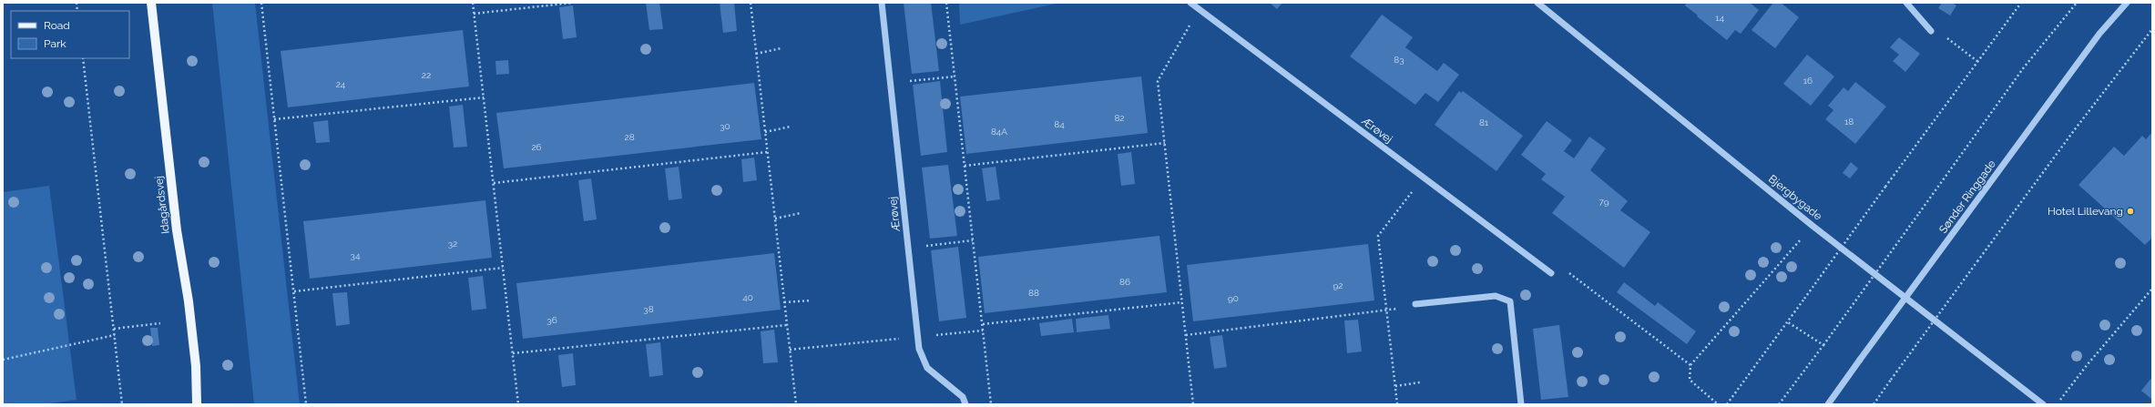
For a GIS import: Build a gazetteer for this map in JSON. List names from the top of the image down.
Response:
{
  "streets": {
    "main road": ["Idagårdsvej"],
    "street": ["Ærøvej", "Sønder Ringgade", "Bjergbygade"]
  },
  "places": ["Hotel Lillevang"],
  "house_numbers": [
    "14",
    "83",
    "22",
    "16",
    "24",
    "82",
    "18",
    "81",
    "84",
    "30",
    "84A",
    "28",
    "26",
    "79",
    "32",
    "34",
    "86",
    "92",
    "88",
    "40",
    "90",
    "38",
    "36"
  ],
  "legend": ["Road", "Park"]
}
